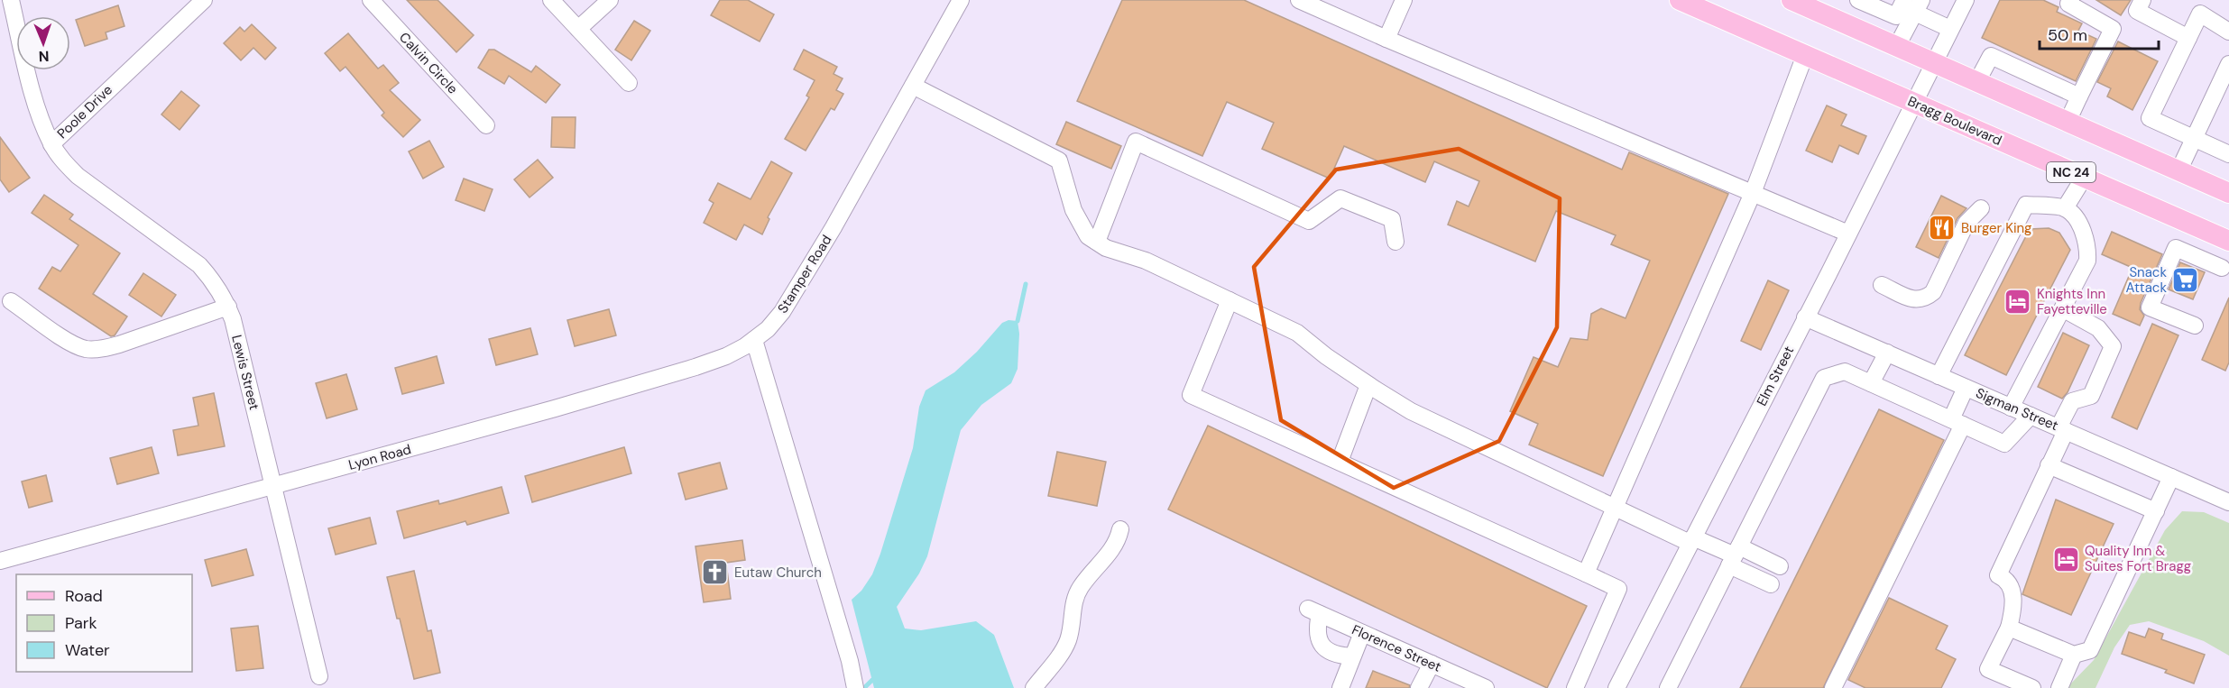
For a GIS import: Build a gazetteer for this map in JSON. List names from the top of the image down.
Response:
{
  "streets": {
    "main road": ["Bragg Boulevard", "NC 24"],
    "street": [
      "Calvin Circle",
      "Poole Drive",
      "Stamper Road",
      "Lewis Street",
      "Elm Street",
      "Sigman Street",
      "Lyon Road",
      "Florence Street"
    ]
  },
  "crossings": [
    ["Poole Drive", "Lewis Street"],
    ["Bragg Boulevard", "Elm Street"],
    ["Stamper Road", "Lyon Road"],
    ["Lewis Street", "Lyon Road"],
    ["Elm Street", "Sigman Street"]
  ],
  "places": {
    "restaurant": ["Burger King"],
    "supermarket": ["Snack Attack"],
    "hotel": ["Knights Inn Fayetteville", "Quality Inn & Suites Fort Bragg"],
    "church": ["Eutaw Church"]
  },
  "legend": ["Road", "Park", "Water"],
  "scale_bar": "50 m",
  "north": "bottom"
}
